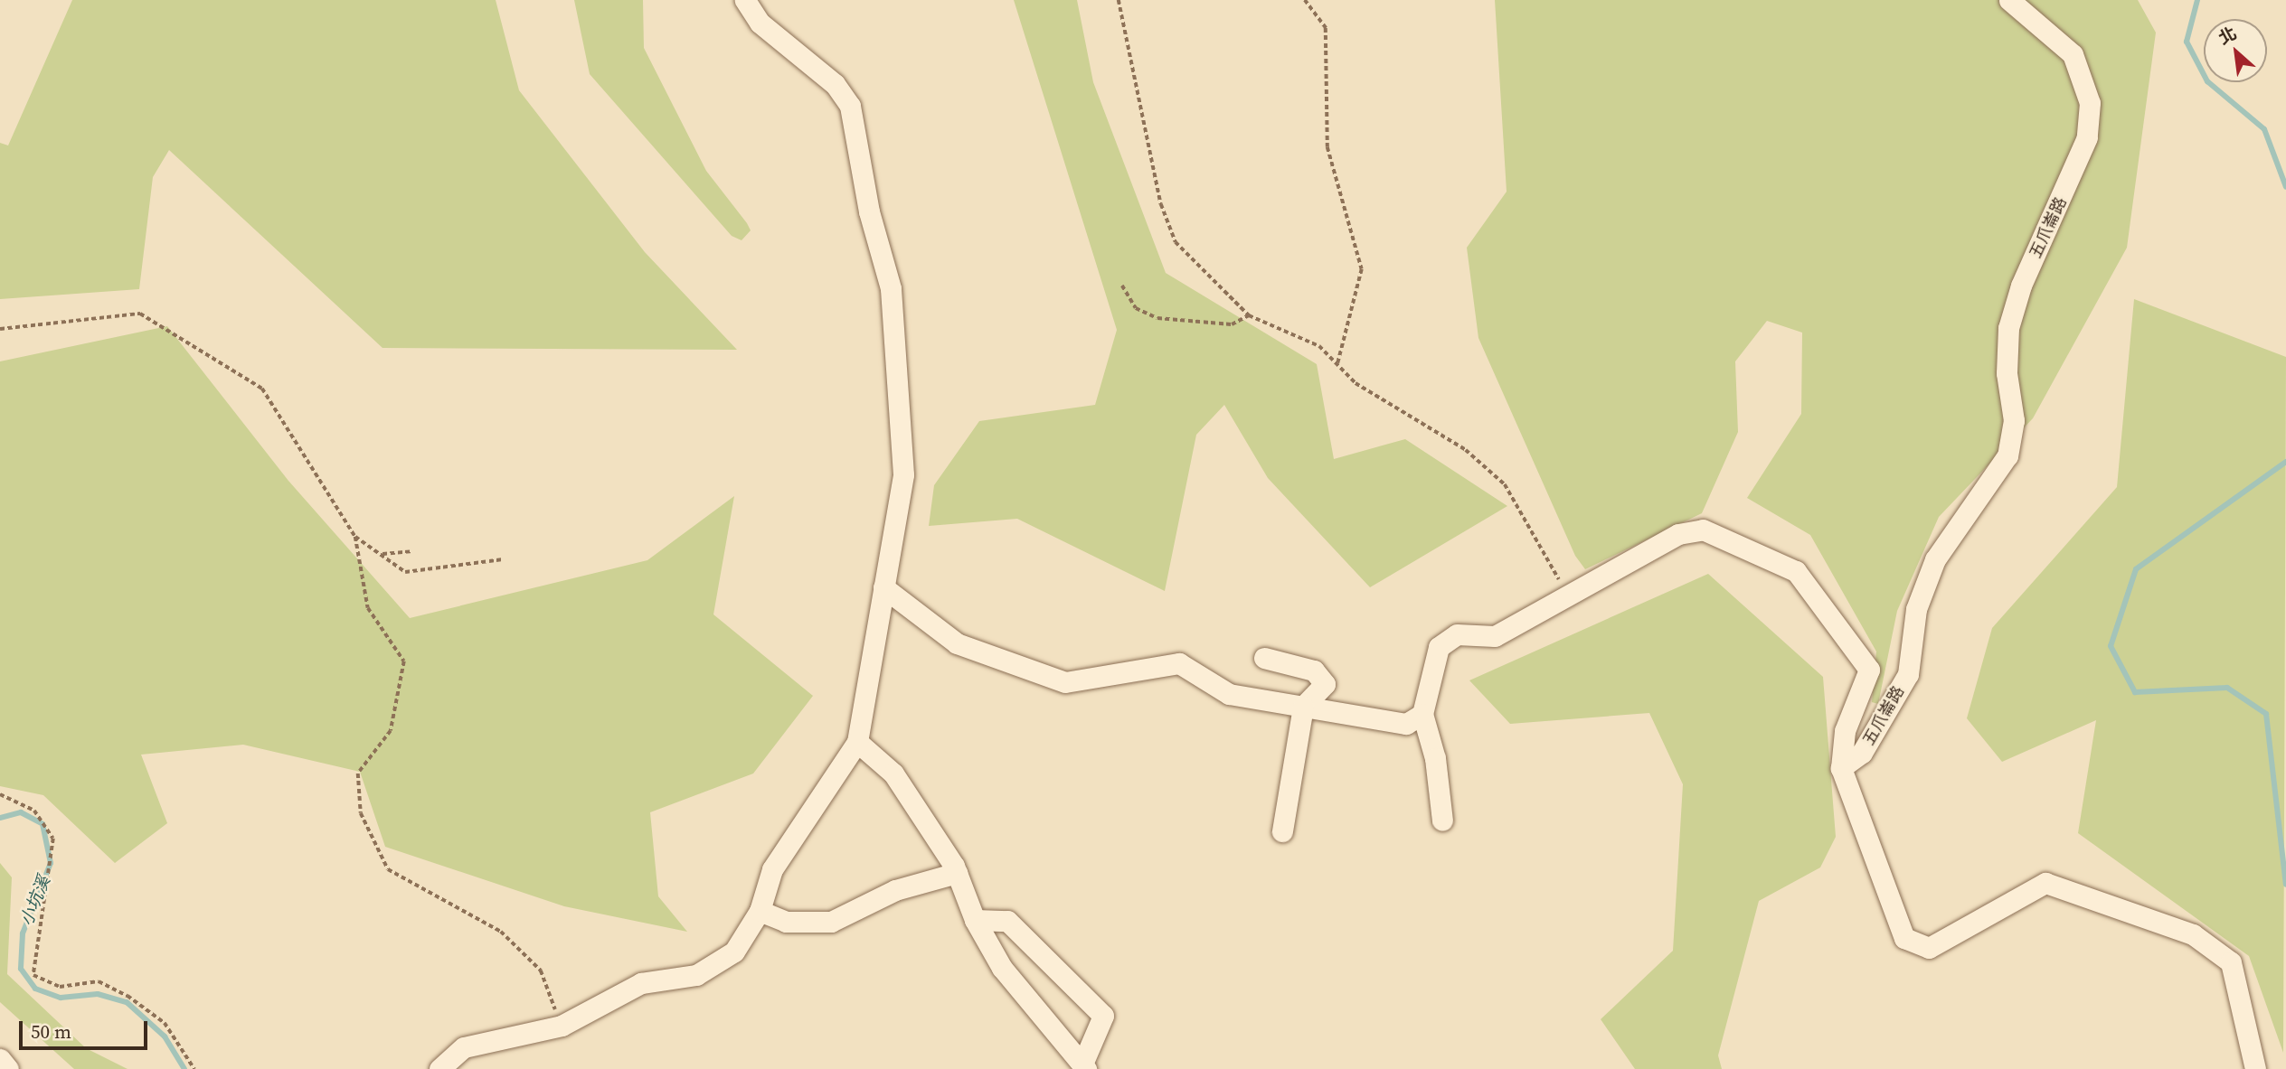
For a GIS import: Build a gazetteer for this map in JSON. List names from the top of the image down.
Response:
{
  "streets": {
    "street": ["五爪崙路"]
  },
  "water": ["小坑溪"],
  "scale_bar": "50 m",
  "north": "top left"
}
